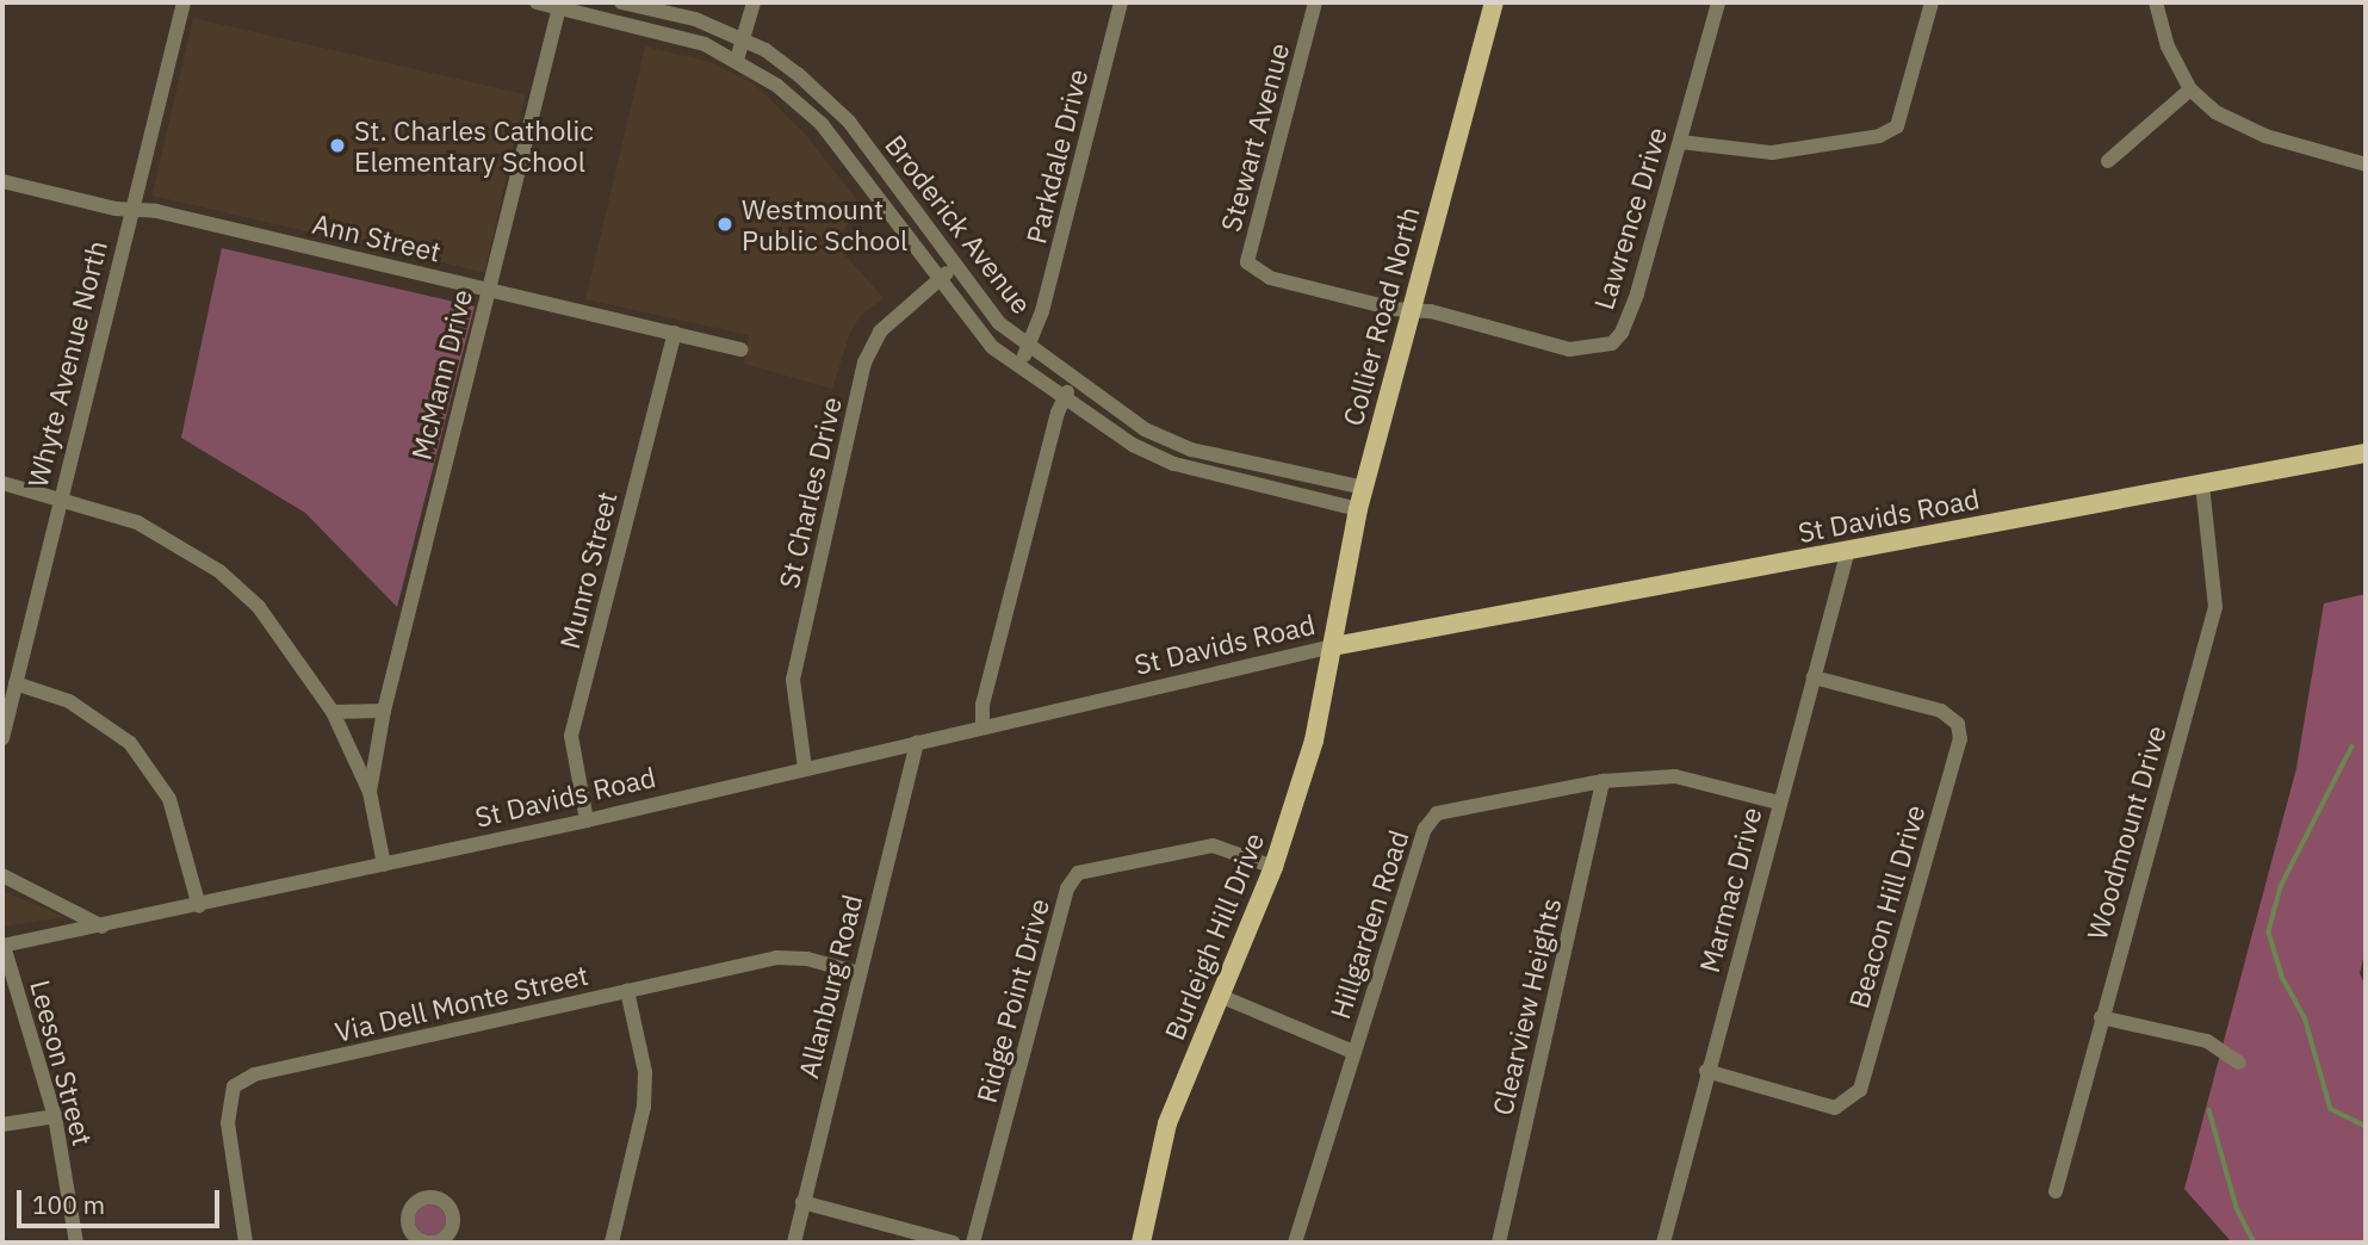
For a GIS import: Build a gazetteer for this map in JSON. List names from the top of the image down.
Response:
{
  "streets": {
    "main road": ["Collier Road North", "St Davids Road", "Burleigh Hill Drive"],
    "street": [
      "Stewart Avenue",
      "Parkdale Drive",
      "Lawrence Drive",
      "Broderick Avenue",
      "Ann Street",
      "Whyte Avenue North",
      "McMann Drive",
      "St Charles Drive",
      "Munro Street",
      "Woodmount Drive",
      "Marmac Drive",
      "Beacon Hill Drive",
      "Hillgarden Road",
      "Allanburg Road",
      "Ridge Point Drive",
      "Via Dell Monte Street",
      "Clearview Heights",
      "Leeson Street"
    ]
  },
  "crossings": [
    ["Stewart Avenue", "Lawrence Drive"],
    ["Stewart Avenue", "Collier Road North"],
    ["Parkdale Drive", "Broderick Avenue"],
    ["Lawrence Drive", "Collier Road North"],
    ["Broderick Avenue", "Collier Road North"],
    ["Broderick Avenue", "McMann Drive"],
    ["Broderick Avenue", "St Charles Drive"],
    ["Ann Street", "Whyte Avenue North"],
    ["Ann Street", "McMann Drive"],
    ["Ann Street", "Munro Street"],
    ["Collier Road North", "St Davids Road"],
    ["Collier Road North", "Burleigh Hill Drive"],
    ["St Charles Drive", "St Davids Road"],
    ["St Davids Road", "Munro Street"],
    ["St Davids Road", "Woodmount Drive"],
    ["St Davids Road", "Marmac Drive"],
    ["St Davids Road", "Burleigh Hill Drive"],
    ["St Davids Road", "Allanburg Road"],
    ["St Davids Road", "Leeson Street"],
    ["Marmac Drive", "Beacon Hill Drive"],
    ["Marmac Drive", "Hillgarden Road"],
    ["Hillgarden Road", "Clearview Heights"],
    ["Burleigh Hill Drive", "Ridge Point Drive"],
    ["Allanburg Road", "Via Dell Monte Street"]
  ],
  "places": ["St. Charles Catholic Elementary School", "Westmount Public School"],
  "scale_bar": "100 m"
}
